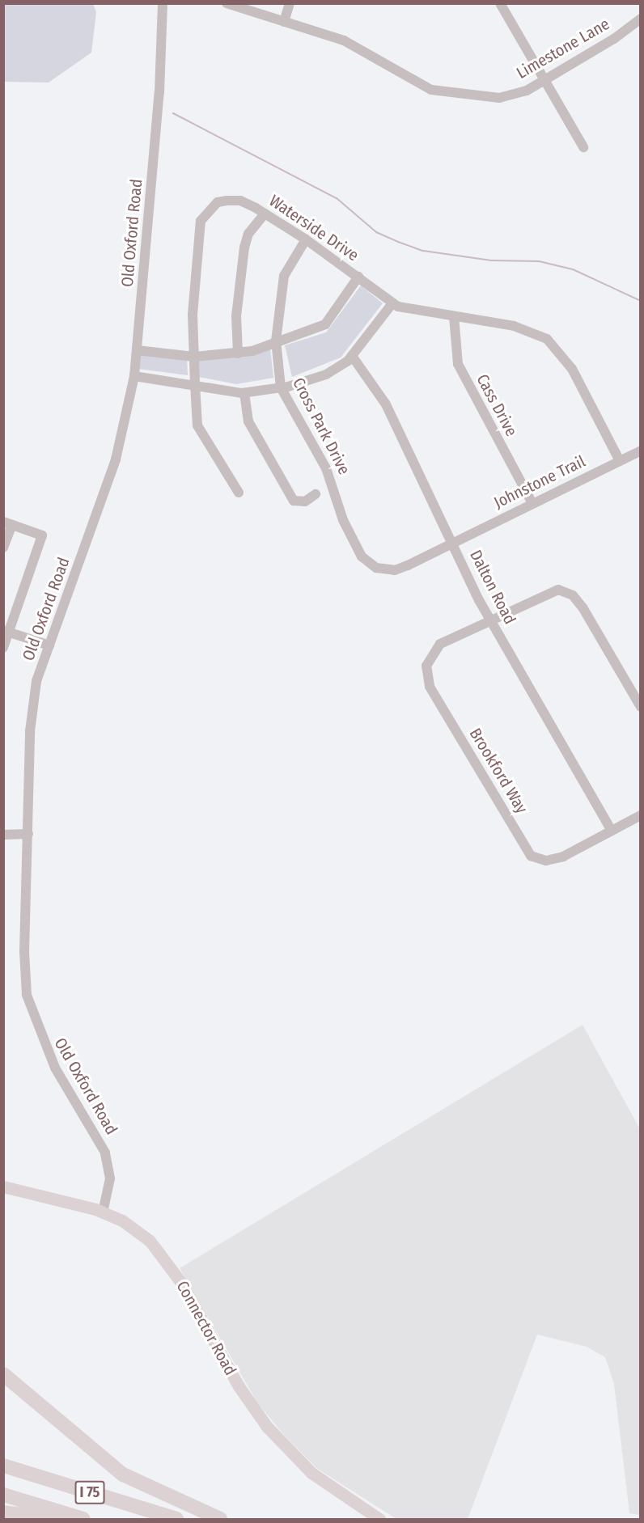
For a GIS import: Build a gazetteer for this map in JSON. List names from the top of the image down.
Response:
{
  "streets": {
    "highway": ["I 75"],
    "main road": ["Connector Road"],
    "street": [
      "Limestone Lane",
      "Waterside Drive",
      "Old Oxford Road",
      "Cass Drive",
      "Cross Park Drive",
      "Johnstone Trail",
      "Dalton Road",
      "Brookford Way"
    ]
  },
  "crossings": [
    ["Waterside Drive", "Cass Drive"],
    ["Waterside Drive", "Cross Park Drive"],
    ["Waterside Drive", "Johnstone Trail"],
    ["Old Oxford Road", "Connector Road"],
    ["Cass Drive", "Johnstone Trail"],
    ["Cross Park Drive", "Johnstone Trail"],
    ["Cross Park Drive", "Dalton Road"],
    ["Johnstone Trail", "Dalton Road"],
    ["Dalton Road", "Brookford Way"]
  ]
}
